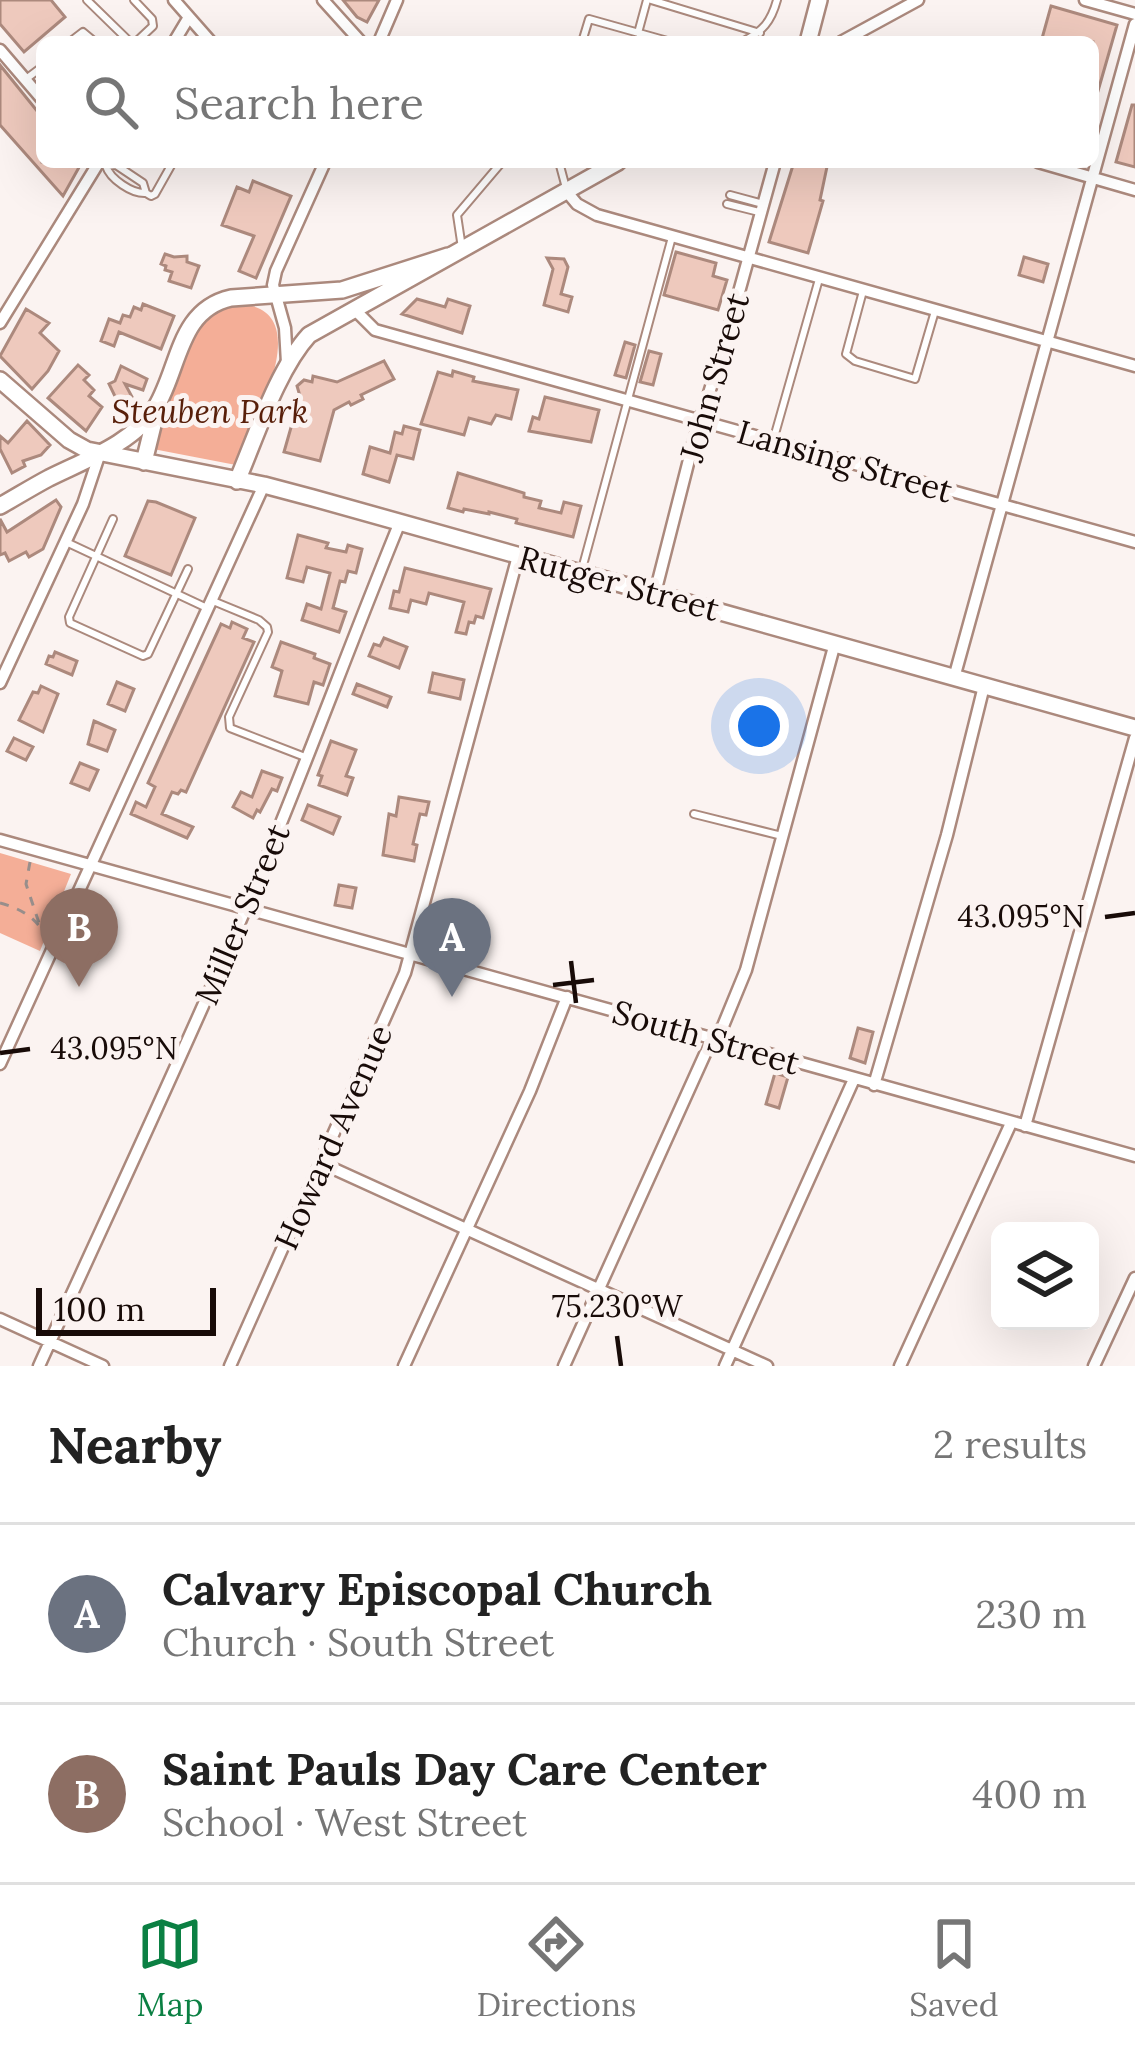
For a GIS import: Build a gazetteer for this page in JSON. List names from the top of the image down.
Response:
{
  "streets": {
    "street": [
      "John Street",
      "Lansing Street",
      "Rutger Street",
      "Miller Street",
      "South Street",
      "Howard Avenue"
    ]
  },
  "crossings": [
    ["John Street", "Lansing Street"],
    ["John Street", "Rutger Street"],
    ["Rutger Street", "Miller Street"],
    ["Rutger Street", "Howard Avenue"],
    ["Miller Street", "South Street"],
    ["South Street", "Howard Avenue"]
  ],
  "parks": ["Steuben Park"],
  "scale_bar": "100 m",
  "page": {
    "search": "Search here",
    "pins": ["B", "A"],
    "scale": "100 m",
    "heading": ["Nearby", "2 results"],
    "list": [
      {
        "mark": "A",
        "name": "Calvary Episcopal Church",
        "note": "Church · South Street",
        "value": "230 m"
      },
      {
        "mark": "B",
        "name": "Saint Pauls Day Care Center",
        "note": "School · West Street",
        "value": "400 m"
      }
    ],
    "nav": ["Map", "Directions", "Saved"]
  },
  "coordinates": ["43.095°N", "75.230°W"]
}
